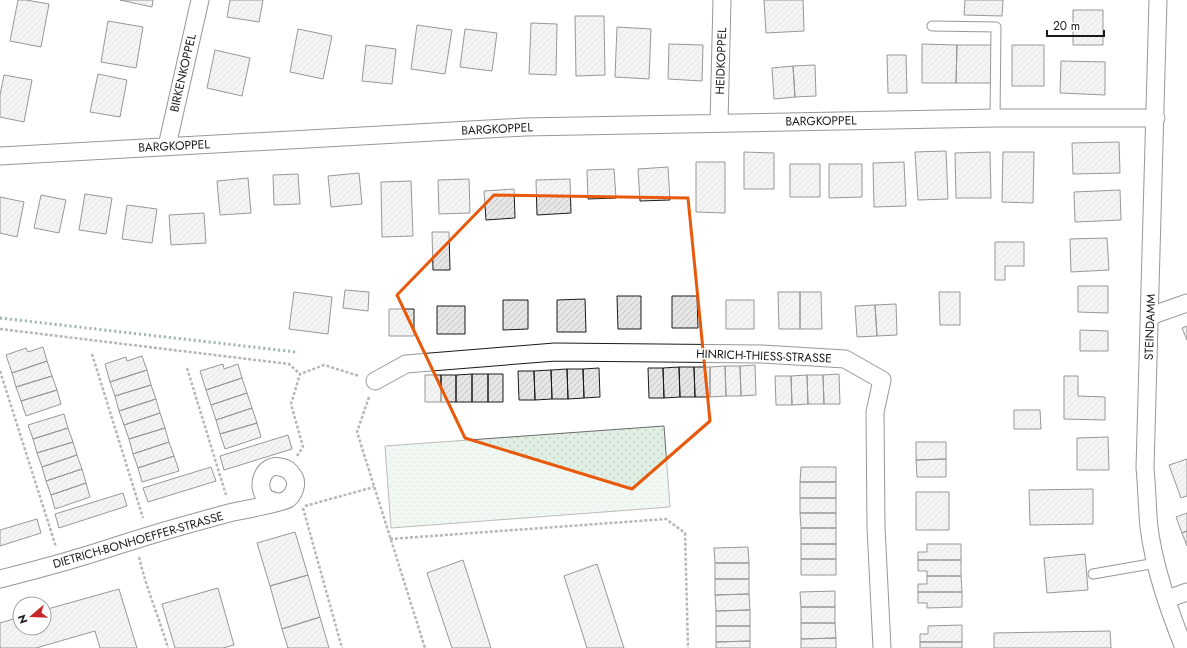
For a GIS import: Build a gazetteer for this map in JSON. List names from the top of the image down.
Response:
{
  "streets": {
    "street": [
      "HEIDKOPPEL",
      "BIRKENKOPPEL",
      "BARGKOPPEL",
      "STEINDAMM",
      "HINRICH-THIESS-STRASSE",
      "DIETRICH-BONHOEFFER-STRASSE"
    ]
  },
  "crossings": [
    ["HEIDKOPPEL", "BARGKOPPEL"],
    ["BIRKENKOPPEL", "BARGKOPPEL"],
    ["BARGKOPPEL", "STEINDAMM"]
  ],
  "scale_bar": "20 m",
  "north": "left"
}
